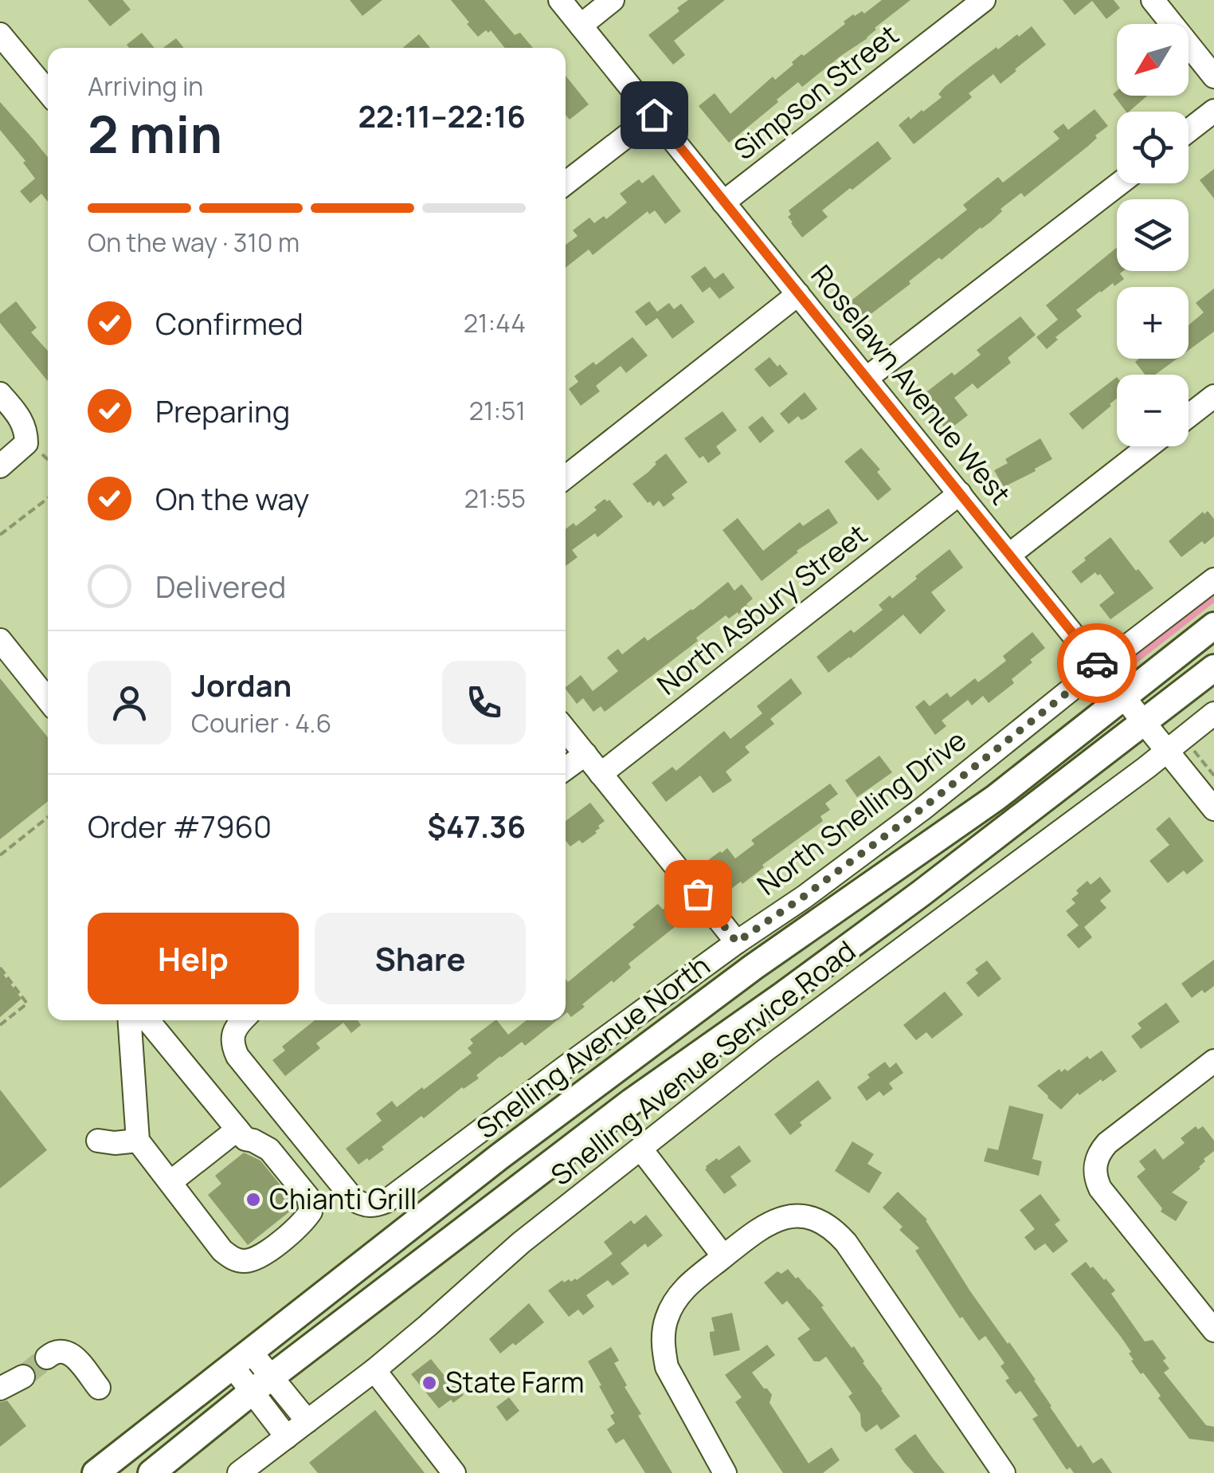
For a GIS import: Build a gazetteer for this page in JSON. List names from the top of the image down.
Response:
{
  "streets": {
    "main road": ["Snelling Avenue North"],
    "street": [
      "Simpson Street",
      "Roselawn Avenue West",
      "North Asbury Street",
      "North Snelling Drive",
      "Snelling Avenue Service Road"
    ]
  },
  "crossings": [
    ["Simpson Street", "Roselawn Avenue West"],
    ["Roselawn Avenue West", "North Asbury Street"],
    ["Roselawn Avenue West", "North Snelling Drive"],
    ["Roselawn Avenue West", "Snelling Avenue North"],
    ["Roselawn Avenue West", "Snelling Avenue Service Road"]
  ],
  "places": ["Chianti Grill", "State Farm"],
  "north": "bottom left",
  "page": {
    "map_buttons": ["+", "−"],
    "heading": ["2 min", "Arriving in", "22:11–22:16"],
    "panel": [
      "Jordan",
      "Courier · 4.6",
      "Order #7960",
      "$47.36"
    ],
    "bar": "On the way · 310 m",
    "list": [
      ["Confirmed", "21:44"],
      ["Preparing", "21:51"],
      ["On the way", "21:55"],
      "Delivered"
    ],
    "buttons": ["Help", "Share"]
  }
}
